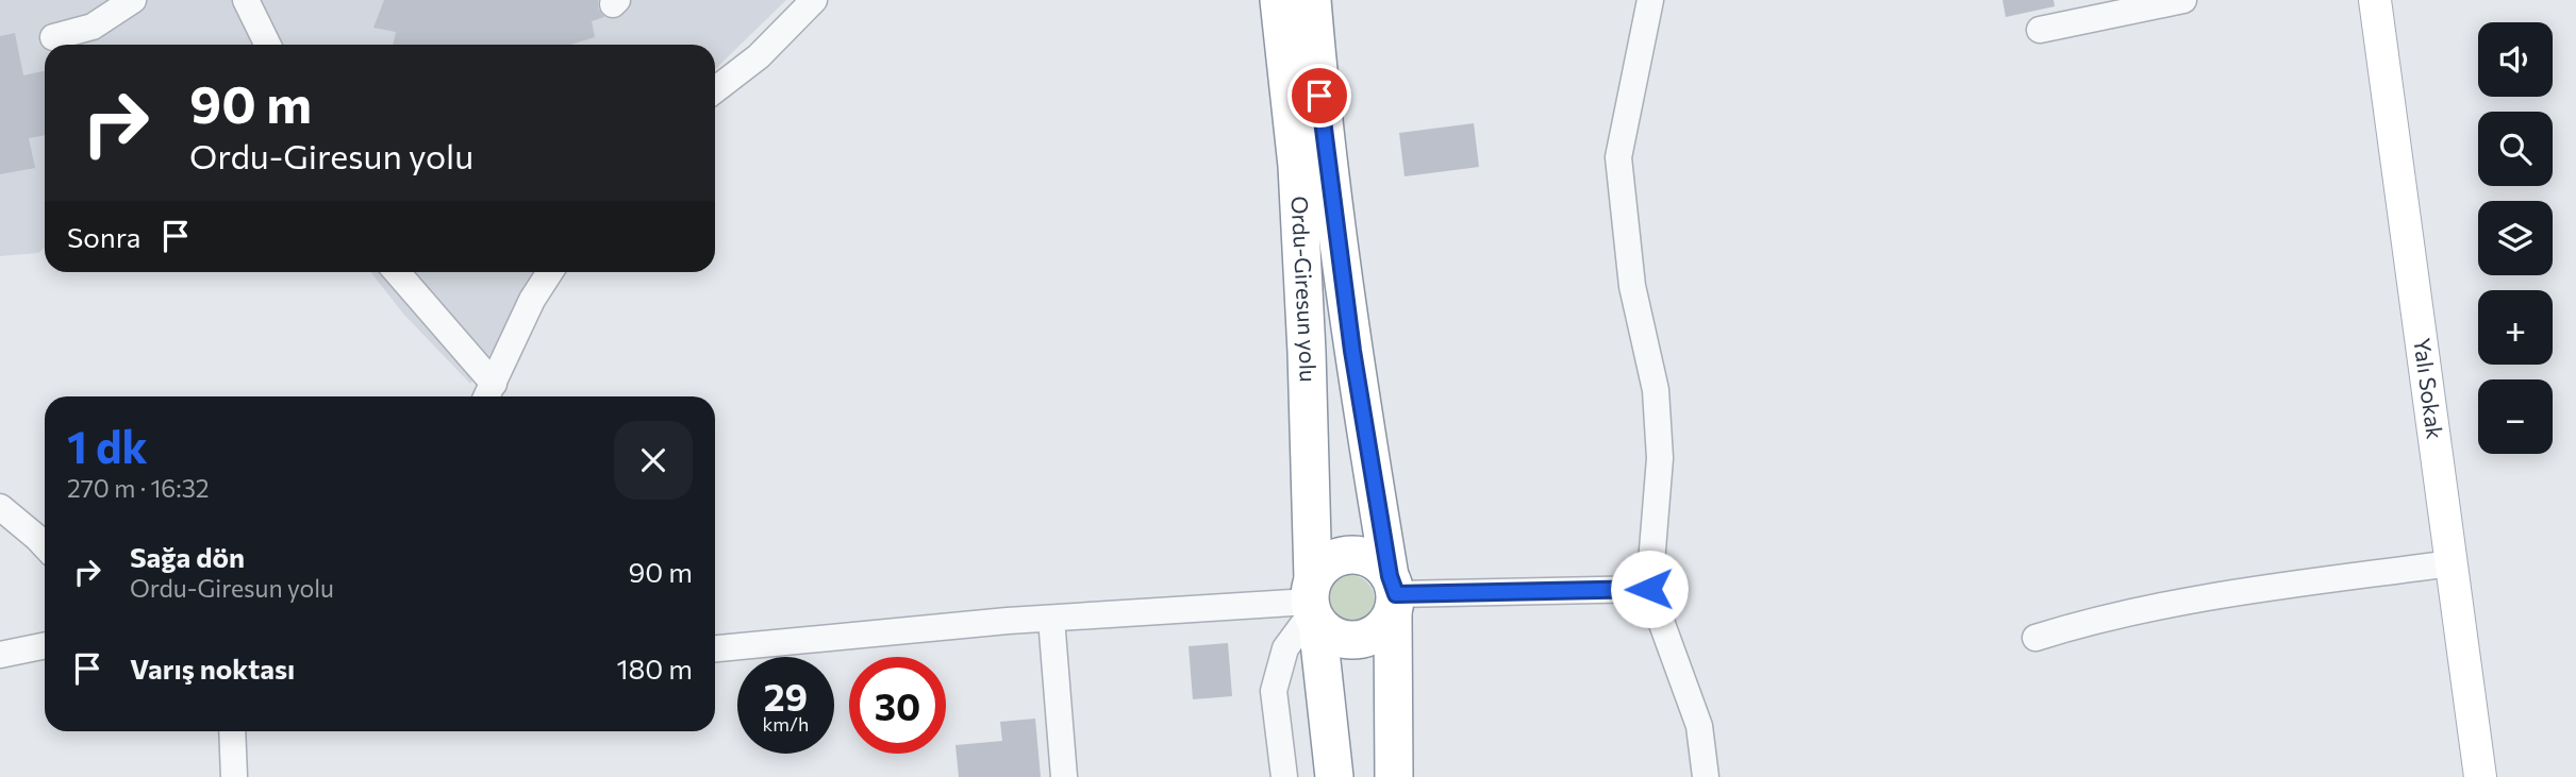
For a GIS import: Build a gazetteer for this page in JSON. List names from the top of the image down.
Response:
{
  "streets": {
    "highway": ["Ordu-Giresun yolu"],
    "main road": ["Yalı Sokak"]
  },
  "page": {
    "map_buttons": ["+", "−"],
    "turn": ["90 m", "Ordu-Giresun yolu"],
    "then": "Sonra",
    "heading": ["1 dk", "270 m · 16:32"],
    "list": [
      {
        "name": "Sağa dön",
        "note": "Ordu-Giresun yolu",
        "value": "90 m"
      },
      {
        "name": "Varış noktası",
        "value": "180 m"
      }
    ],
    "speed": "29 km/h",
    "limit": "30"
  }
}
